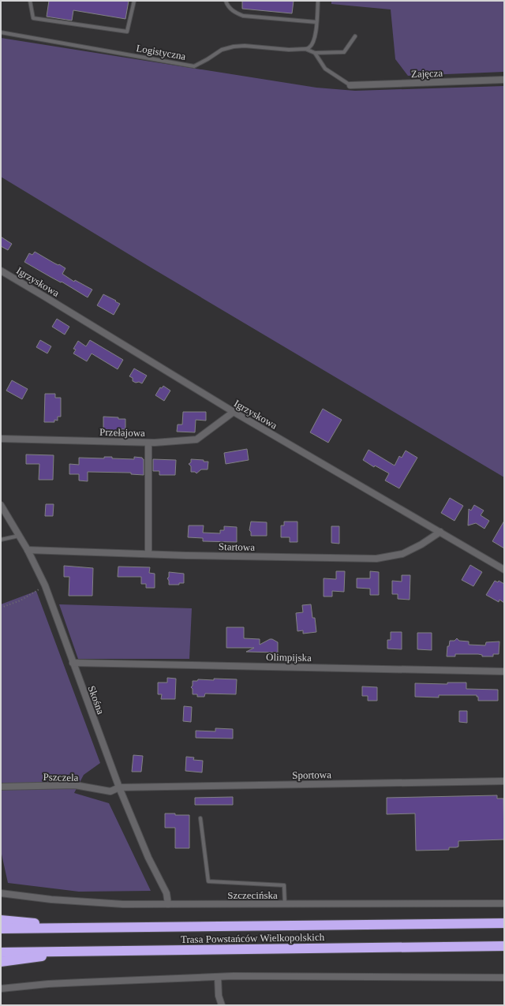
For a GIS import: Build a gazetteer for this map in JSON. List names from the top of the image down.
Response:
{
  "streets": {
    "highway": ["Trasa Powstańców Wielkopolskich"],
    "street": [
      "Zajęcza",
      "Igrzyskowa",
      "Przełajowa",
      "Startowa",
      "Olimpijska",
      "Skośna",
      "Sportowa",
      "Pszczela",
      "Szczecińska"
    ],
    "lane": ["Logistyczna"]
  },
  "crossings": [
    ["Igrzyskowa", "Przełajowa"],
    ["Igrzyskowa", "Startowa"],
    ["Startowa", "Skośna"],
    ["Olimpijska", "Skośna"],
    ["Skośna", "Sportowa"],
    ["Skośna", "Pszczela"],
    ["Skośna", "Szczecińska"],
    ["Sportowa", "Pszczela"]
  ]
}
